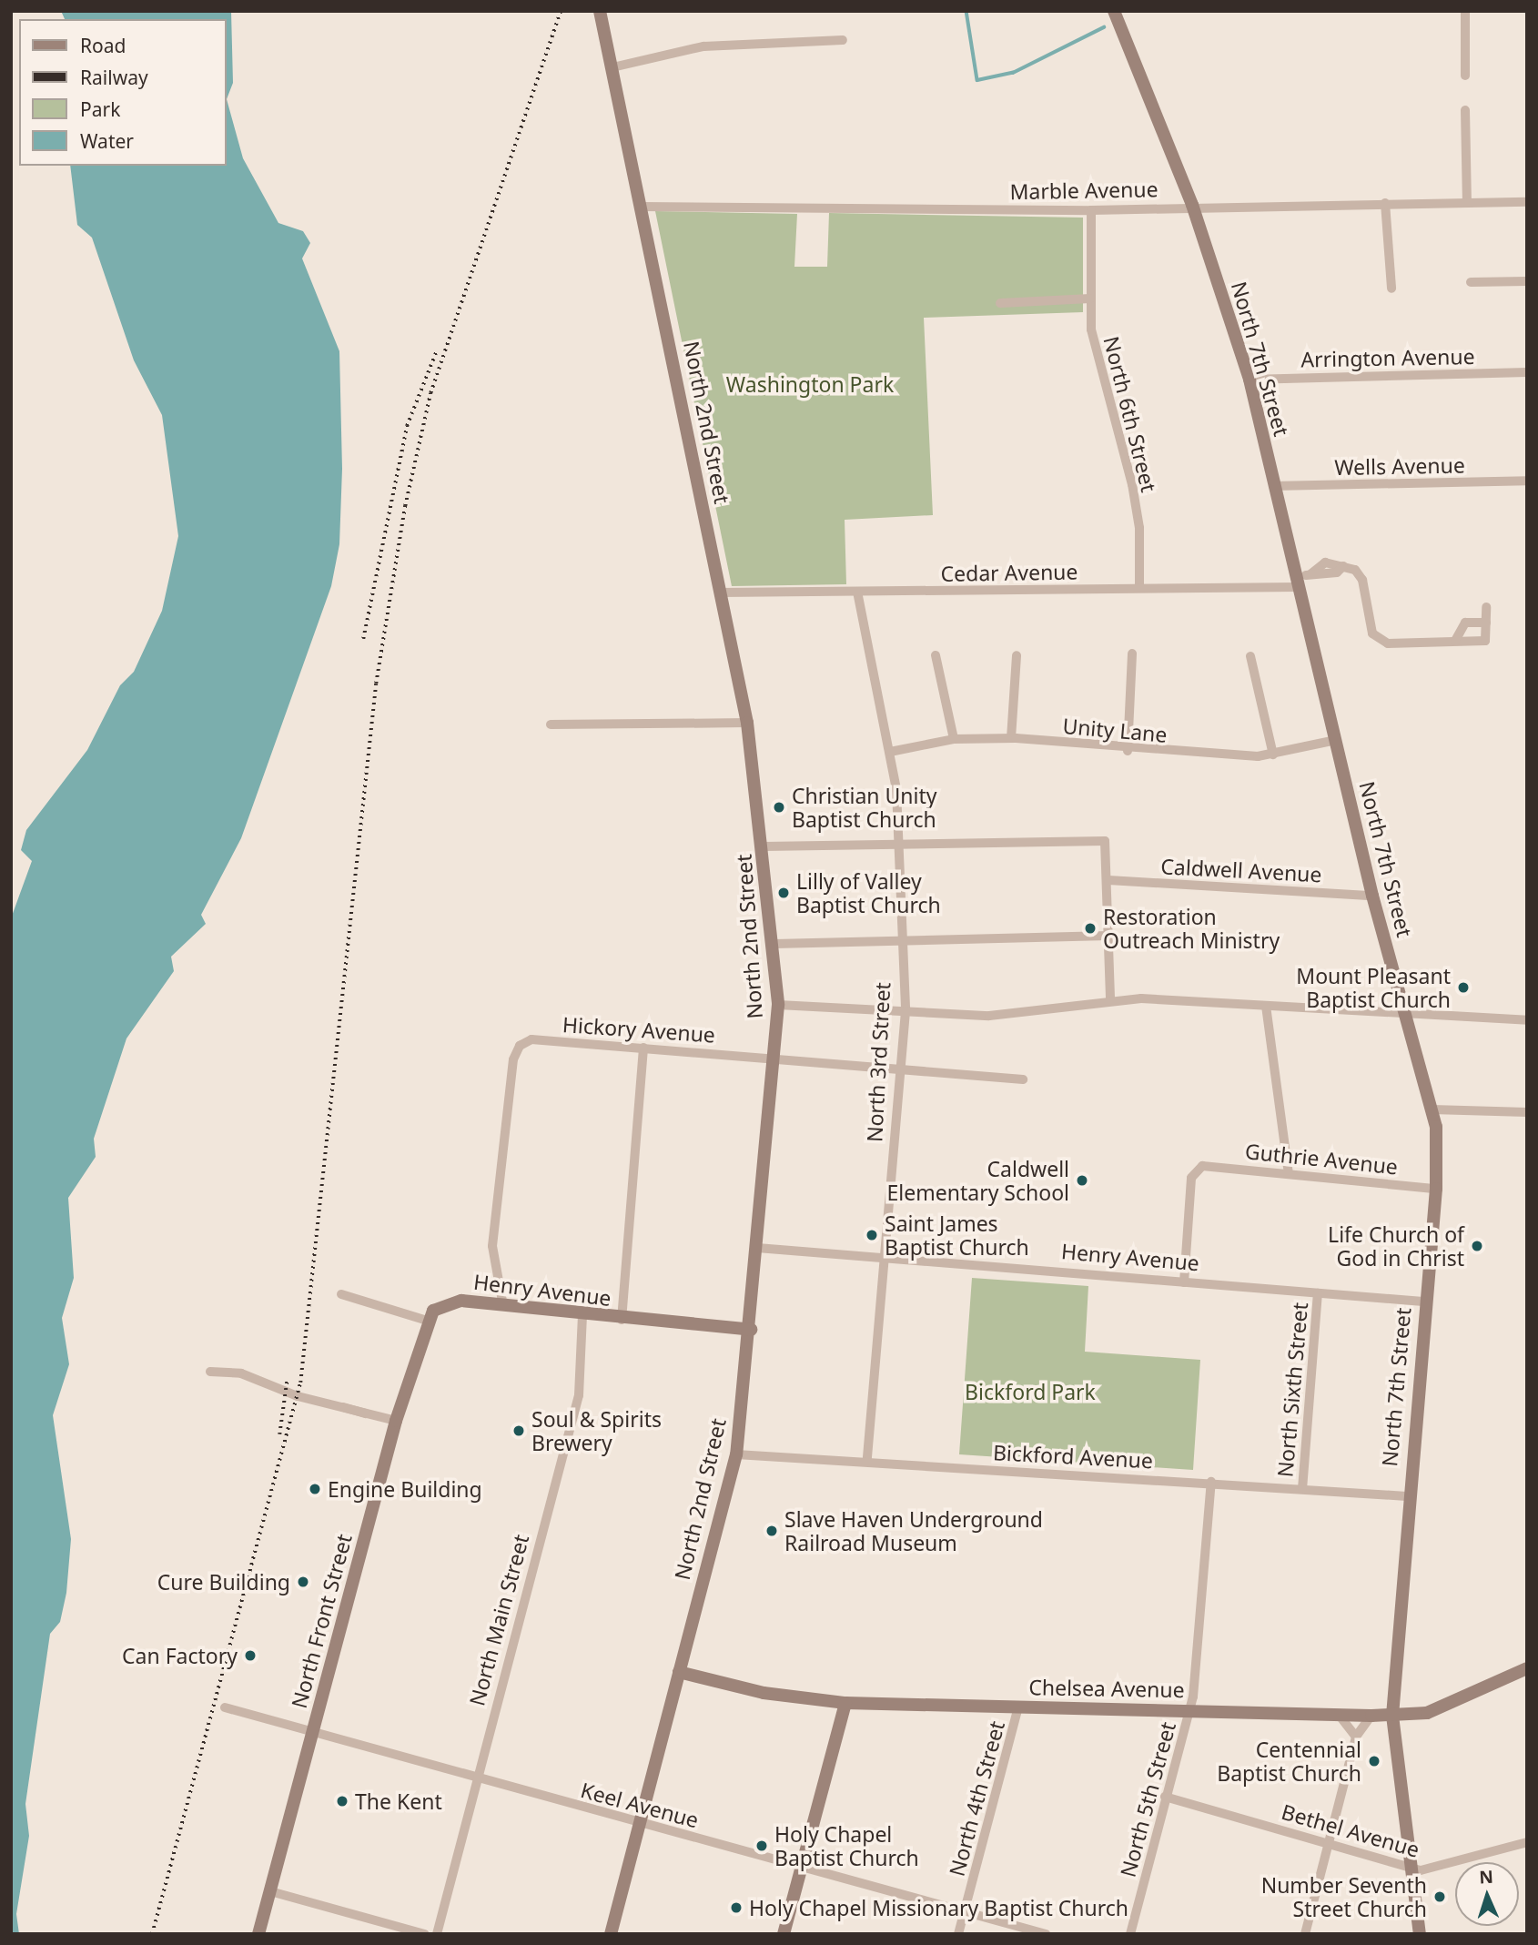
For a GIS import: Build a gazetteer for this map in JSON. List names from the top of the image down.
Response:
{
  "streets": {
    "street": [
      "Marble Avenue",
      "Arrington Avenue",
      "North 7th Street",
      "North 6th Street",
      "North 2nd Street",
      "Wells Avenue",
      "Cedar Avenue",
      "Unity Lane",
      "Caldwell Avenue",
      "Hickory Avenue",
      "North 3rd Street",
      "Guthrie Avenue",
      "Henry Avenue",
      "North Sixth Street",
      "Bickford Avenue",
      "North Main Street",
      "North Front Street",
      "Chelsea Avenue",
      "North 4th Street",
      "North 5th Street",
      "Keel Avenue",
      "Bethel Avenue"
    ]
  },
  "crossings": [
    ["Marble Avenue", "North 7th Street"],
    ["Marble Avenue", "North 6th Street"],
    ["Marble Avenue", "North 2nd Street"],
    ["Arrington Avenue", "North 7th Street"],
    ["North 7th Street", "Wells Avenue"],
    ["North 7th Street", "Cedar Avenue"],
    ["North 7th Street", "Unity Lane"],
    ["North 7th Street", "Caldwell Avenue"],
    ["North 7th Street", "Guthrie Avenue"],
    ["North 7th Street", "Henry Avenue"],
    ["North 7th Street", "Bickford Avenue"],
    ["North 7th Street", "Chelsea Avenue"],
    ["North 7th Street", "Bethel Avenue"],
    ["North 6th Street", "Cedar Avenue"],
    ["North 2nd Street", "Cedar Avenue"],
    ["North 2nd Street", "Hickory Avenue"],
    ["North 2nd Street", "Henry Avenue"],
    ["North 2nd Street", "Bickford Avenue"],
    ["North 2nd Street", "Chelsea Avenue"],
    ["North 2nd Street", "Keel Avenue"],
    ["Cedar Avenue", "North 3rd Street"],
    ["Unity Lane", "North 3rd Street"],
    ["Hickory Avenue", "North 3rd Street"],
    ["Hickory Avenue", "Henry Avenue"],
    ["North 3rd Street", "Henry Avenue"],
    ["North 3rd Street", "Bickford Avenue"],
    ["Guthrie Avenue", "Henry Avenue"],
    ["Henry Avenue", "North Sixth Street"],
    ["Henry Avenue", "North Main Street"],
    ["Henry Avenue", "North Front Street"],
    ["North Sixth Street", "Bickford Avenue"],
    ["Bickford Avenue", "North 5th Street"],
    ["North Main Street", "Keel Avenue"],
    ["North Front Street", "Keel Avenue"],
    ["Chelsea Avenue", "North 4th Street"],
    ["Chelsea Avenue", "North 5th Street"],
    ["North 4th Street", "Keel Avenue"],
    ["North 5th Street", "Bethel Avenue"]
  ],
  "parks": ["Washington Park", "Bickford Park"],
  "places": [
    "Christian Unity Baptist Church",
    "Lilly of Valley Baptist Church",
    "Restoration Outreach Ministry",
    "Mount Pleasant Baptist Church",
    "Caldwell Elementary School",
    "Saint James Baptist Church",
    "Life Church of God in Christ",
    "Soul & Spirits Brewery",
    "Engine Building",
    "Slave Haven Underground Railroad Museum",
    "Cure Building",
    "Can Factory",
    "Centennial Baptist Church",
    "The Kent",
    "Holy Chapel Baptist Church",
    "Number Seventh Street Church",
    "Holy Chapel Missionary Baptist Church"
  ],
  "legend": [
    "Road",
    "Railway",
    "Park",
    "Water"
  ],
  "north": "top"
}
